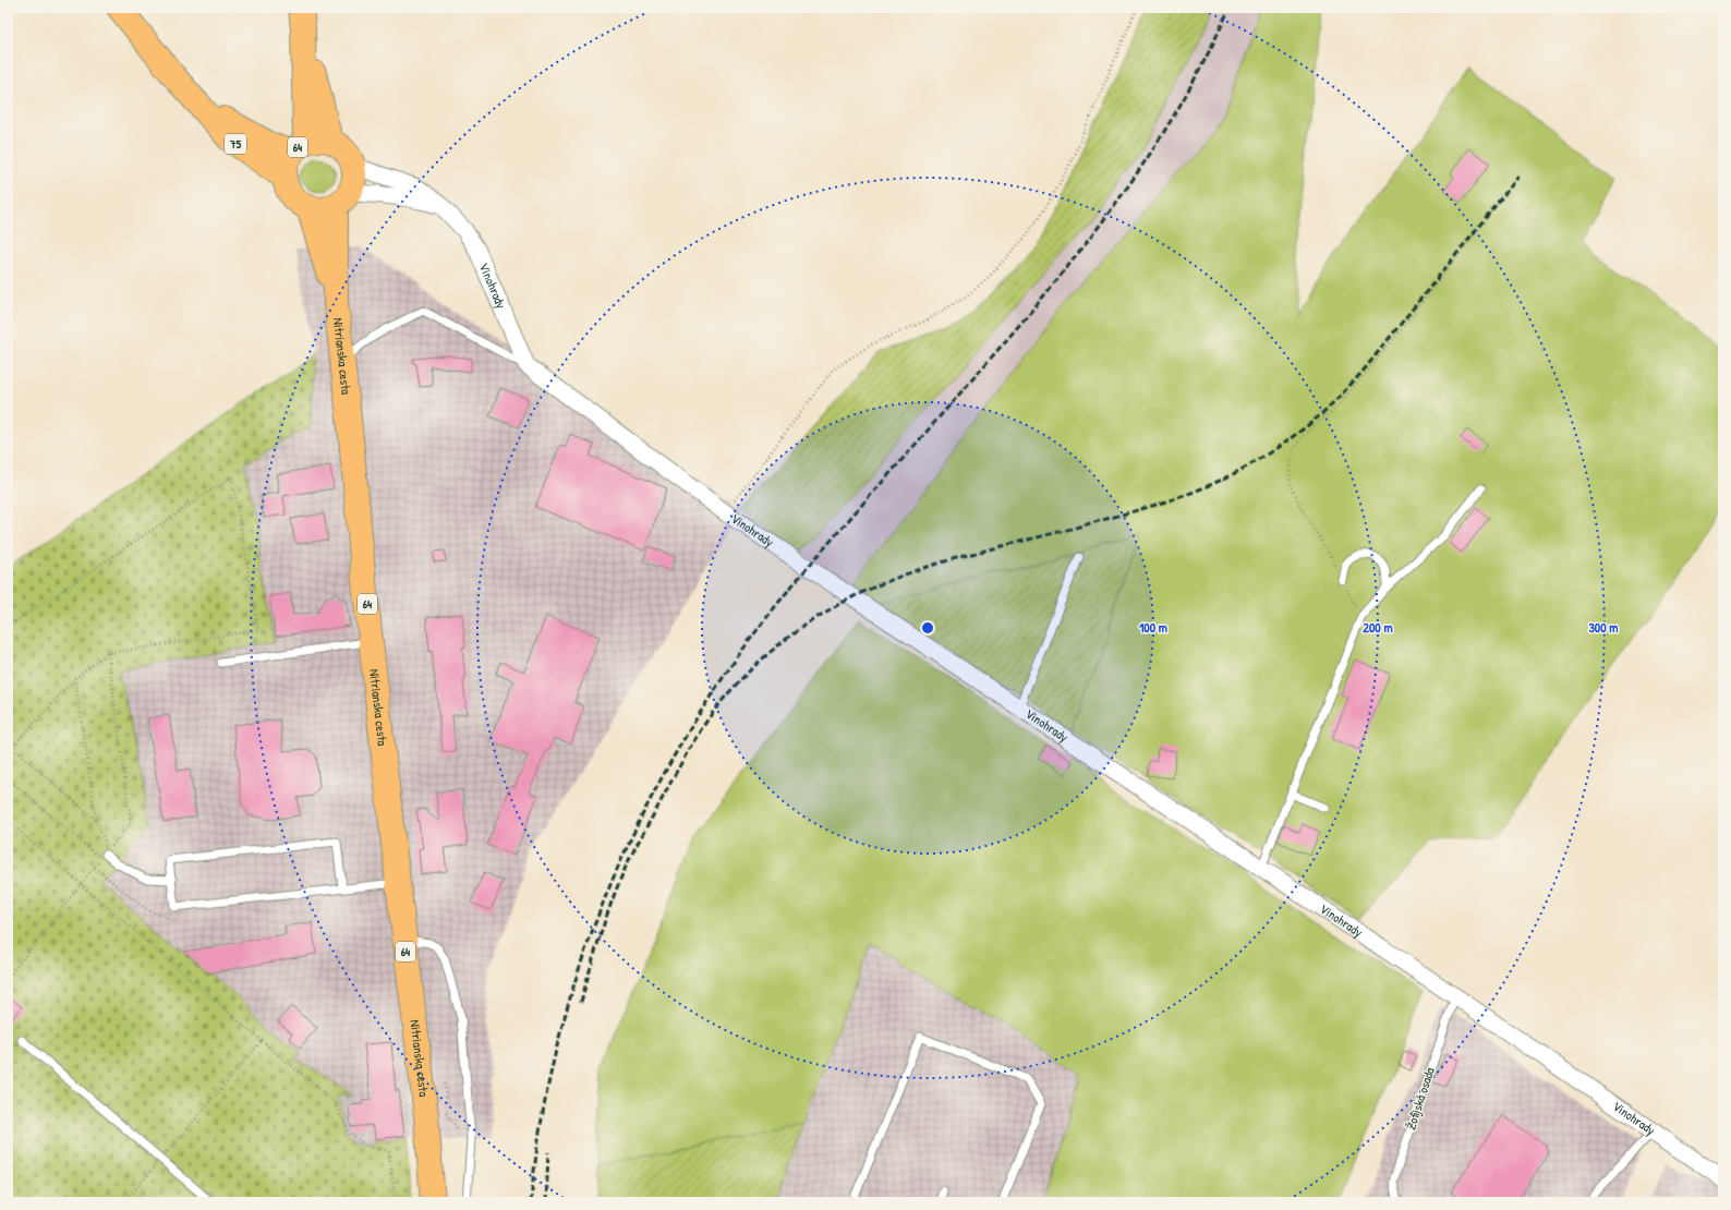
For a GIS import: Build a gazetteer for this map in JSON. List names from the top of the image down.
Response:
{
  "streets": {
    "main road": ["75", "64", "Nitrianska cesta"],
    "street": ["Vinohrady"],
    "lane": ["Žofijská osada"]
  },
  "crossings": [
    ["75", "64"],
    ["75", "Vinohrady"],
    ["75", "Nitrianska cesta"],
    ["64", "Vinohrady"],
    ["64", "Nitrianska cesta"],
    ["Vinohrady", "Nitrianska cesta"],
    ["Vinohrady", "Žofijská osada"]
  ],
  "rings": ["100 m", "200 m", "300 m"]
}
